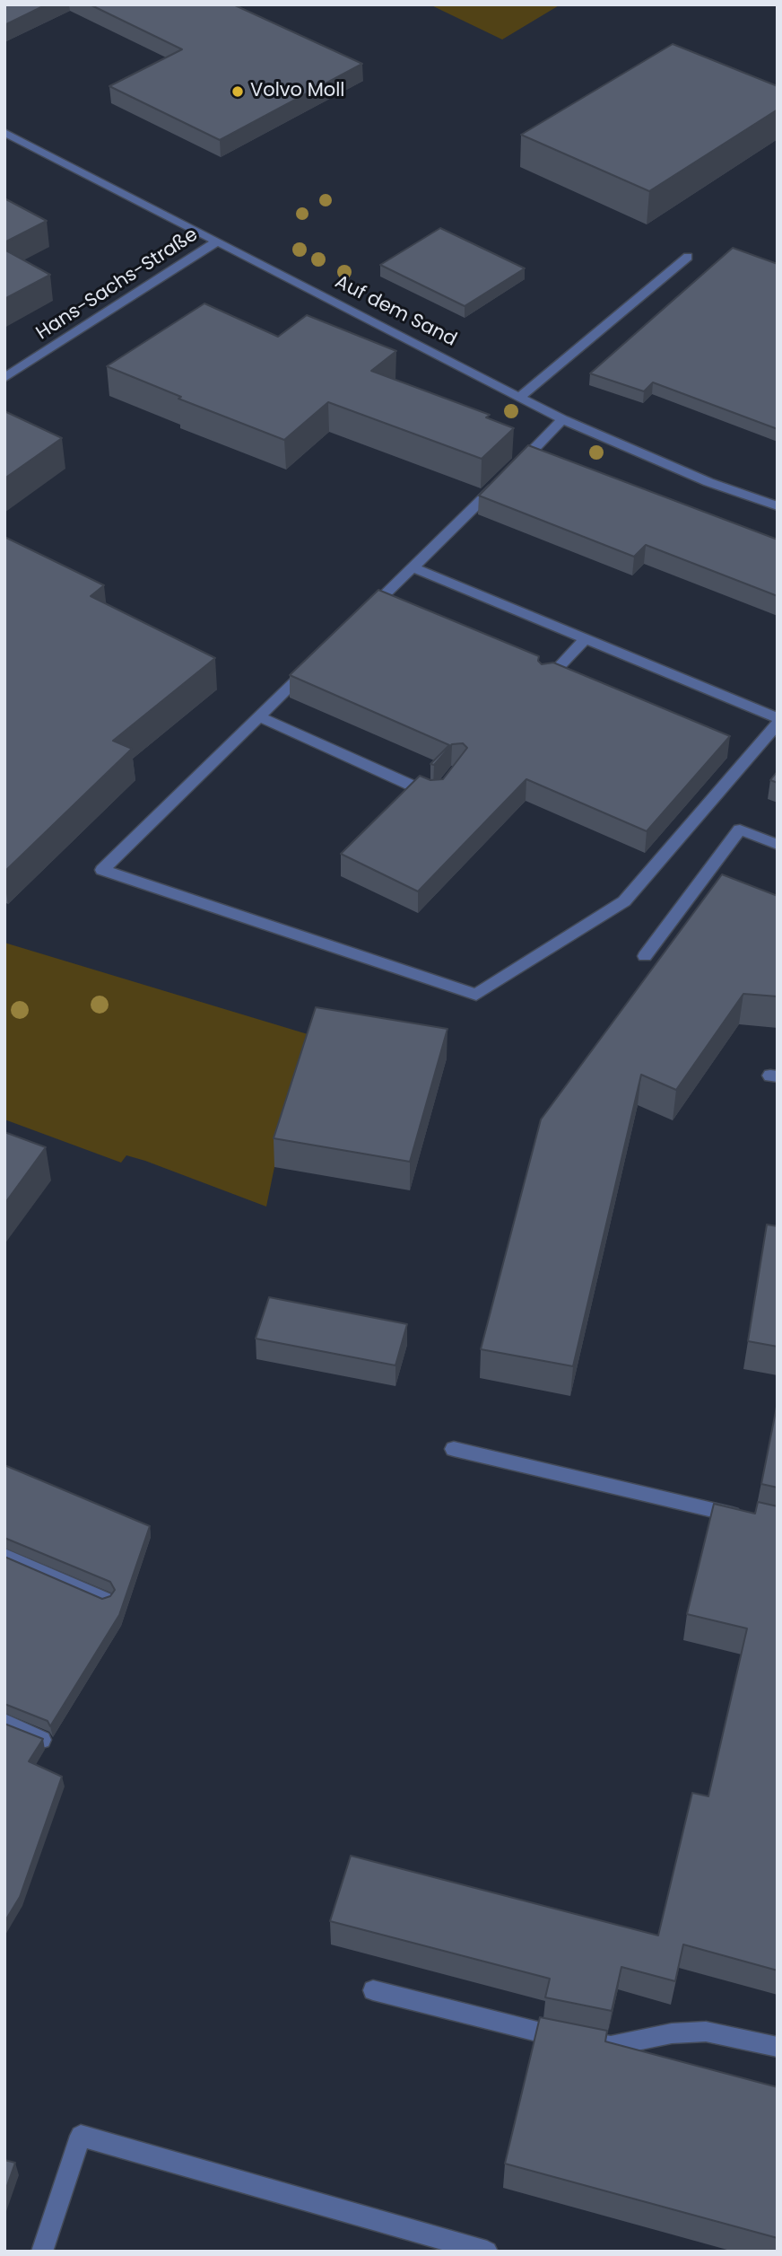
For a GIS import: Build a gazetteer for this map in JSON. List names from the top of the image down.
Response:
{
  "streets": {
    "street": ["Hans-Sachs-Straße", "Auf dem Sand"]
  },
  "crossings": [
    ["Hans-Sachs-Straße", "Auf dem Sand"]
  ],
  "places": ["Volvo Moll"]
}
